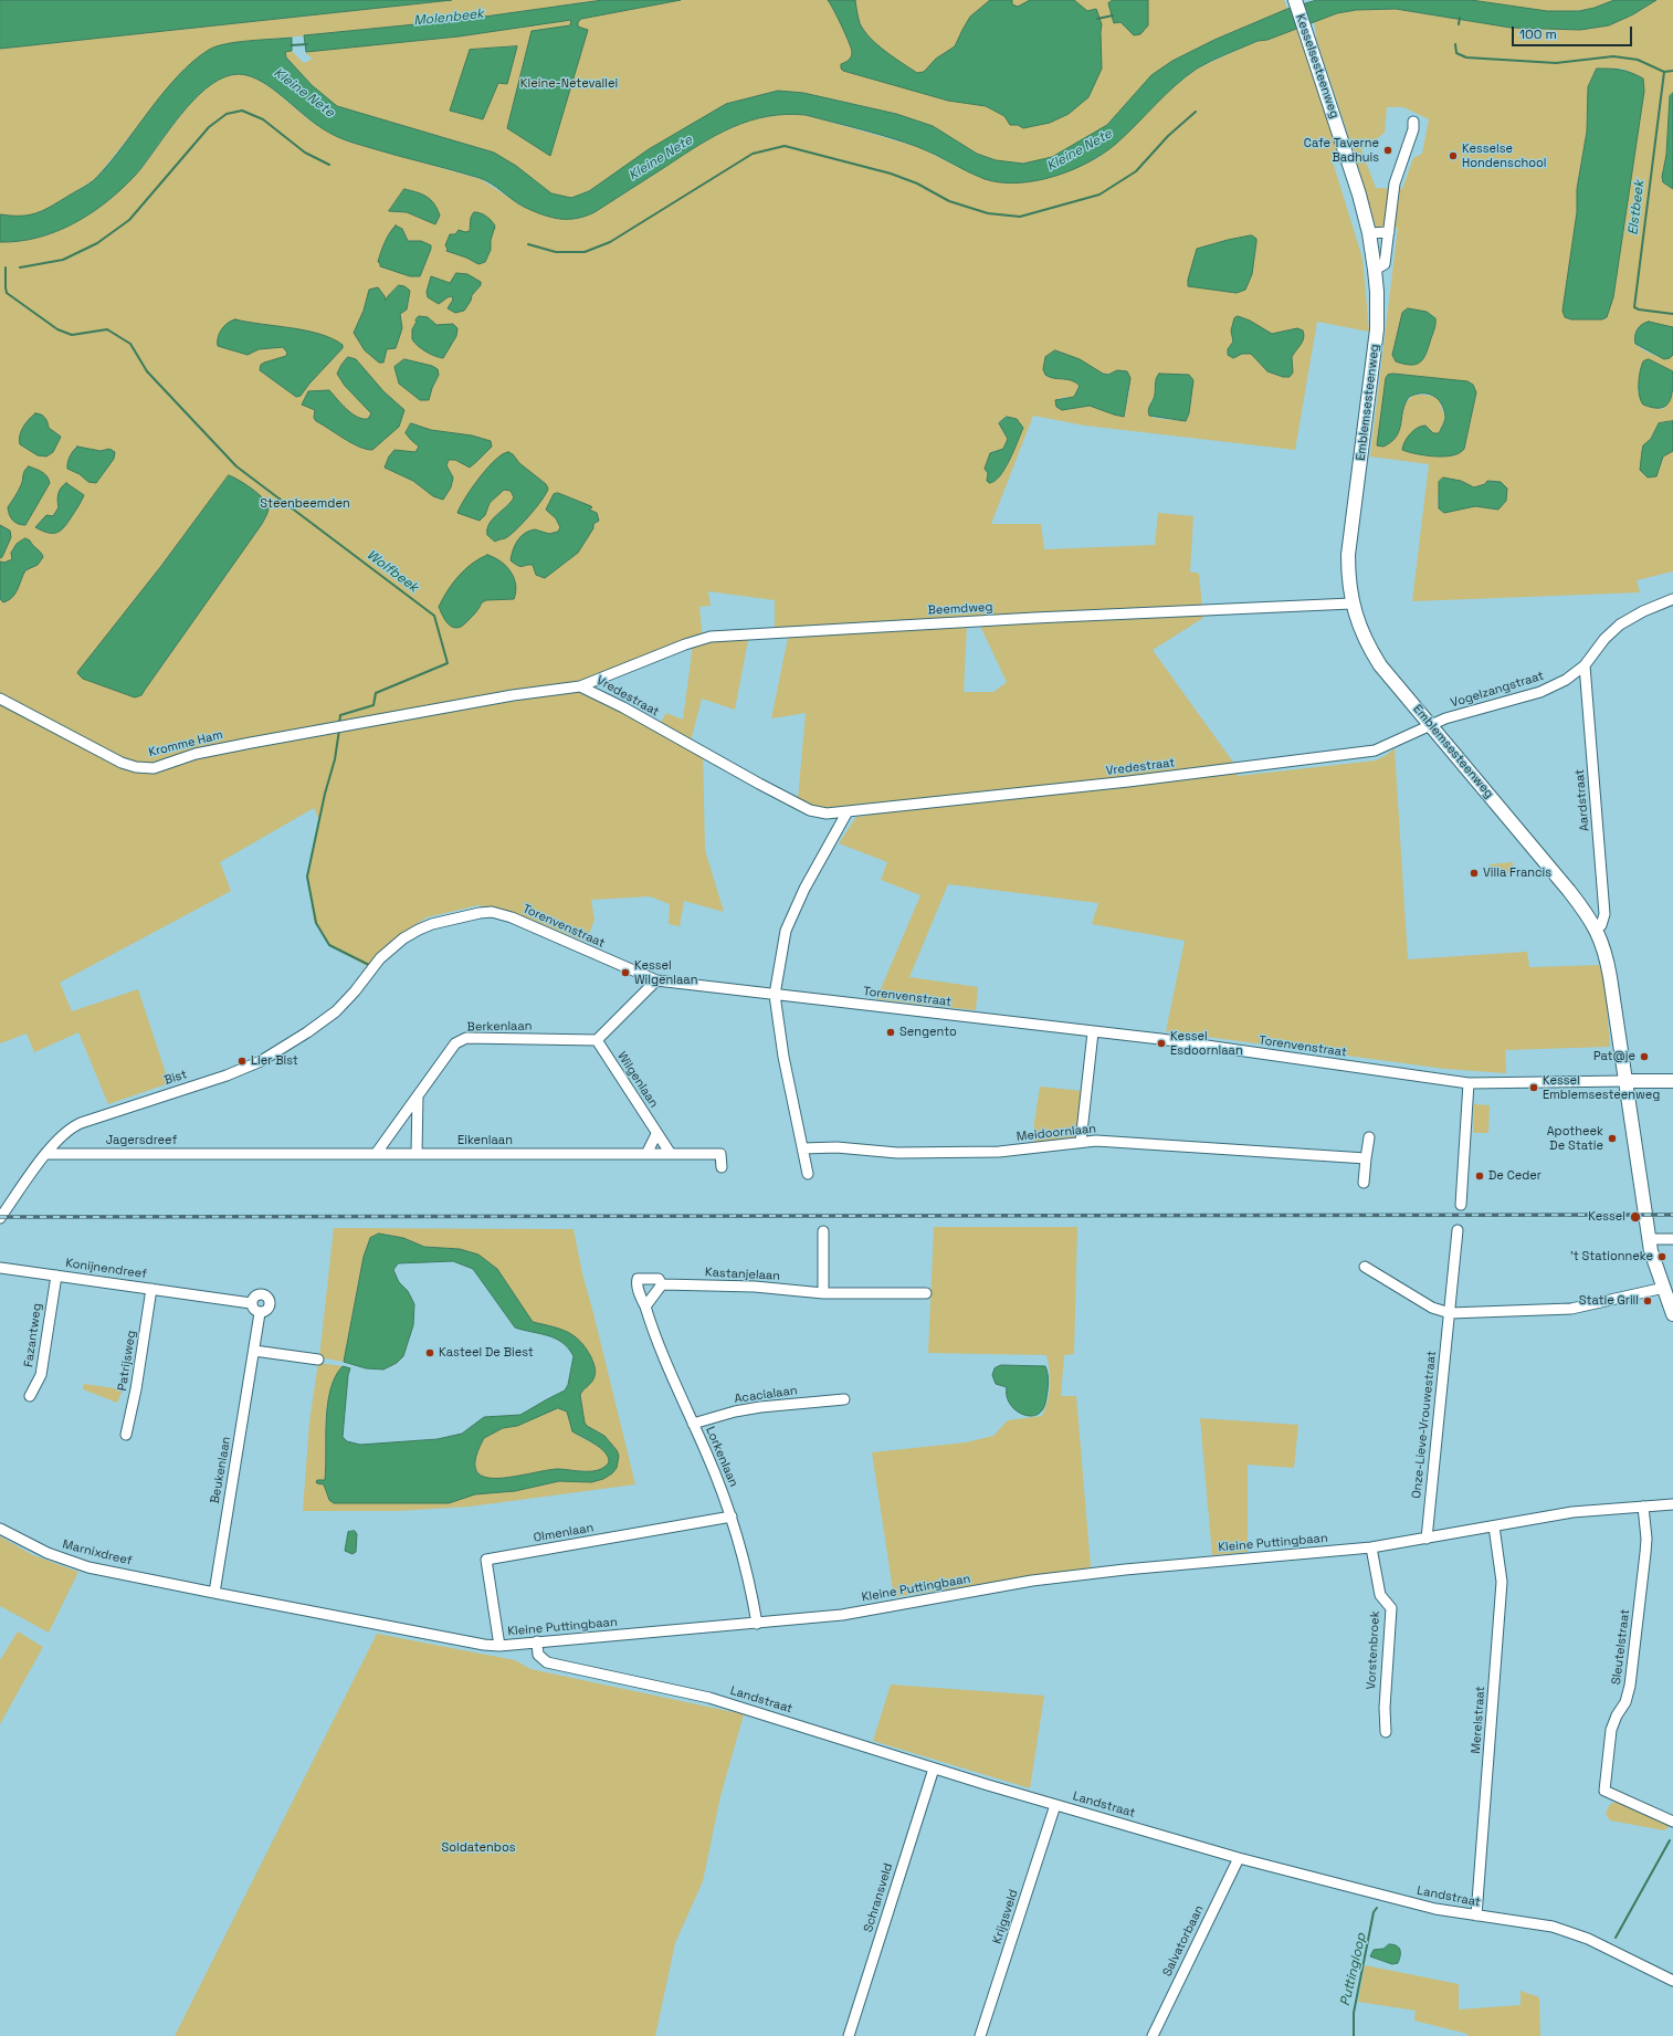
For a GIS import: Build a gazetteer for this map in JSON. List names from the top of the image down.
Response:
{
  "streets": {
    "street": [
      "Kesselsesteenweg",
      "Emblemsesteenweg",
      "Beemdweg",
      "Vogelzangstraat",
      "Vredestraat",
      "Kromme Ham",
      "Aardstraat",
      "Torenvenstraat",
      "Berkenlaan",
      "Bist",
      "Wilgenlaan",
      "Meidoornlaan",
      "Jagersdreef",
      "Eikenlaan",
      "Konijnendreef",
      "Kastanjelaan",
      "Fazantweg",
      "Patrijsweg",
      "Acacialaan",
      "Onze-Lieve-Vrouwestraat",
      "Lorkenlaan",
      "Beukenlaan",
      "Olmenlaan",
      "Kleine Puttingbaan",
      "Marnixdreef",
      "Sleutelstraat",
      "Vorstenbroek",
      "Landstraat",
      "Merelstraat",
      "Schransveld",
      "Krijgsveld",
      "Salvatorbaan"
    ]
  },
  "crossings": [
    ["Kesselsesteenweg", "Emblemsesteenweg"],
    ["Emblemsesteenweg", "Beemdweg"],
    ["Emblemsesteenweg", "Vogelzangstraat"],
    ["Emblemsesteenweg", "Vredestraat"],
    ["Emblemsesteenweg", "Aardstraat"],
    ["Emblemsesteenweg", "Torenvenstraat"],
    ["Beemdweg", "Vredestraat"],
    ["Vogelzangstraat", "Vredestraat"],
    ["Vogelzangstraat", "Aardstraat"],
    ["Vredestraat", "Kromme Ham"],
    ["Torenvenstraat", "Bist"],
    ["Berkenlaan", "Wilgenlaan"],
    ["Berkenlaan", "Eikenlaan"],
    ["Bist", "Jagersdreef"],
    ["Wilgenlaan", "Eikenlaan"],
    ["Jagersdreef", "Eikenlaan"],
    ["Konijnendreef", "Fazantweg"],
    ["Konijnendreef", "Patrijsweg"],
    ["Konijnendreef", "Beukenlaan"],
    ["Kastanjelaan", "Lorkenlaan"],
    ["Acacialaan", "Lorkenlaan"],
    ["Onze-Lieve-Vrouwestraat", "Kleine Puttingbaan"],
    ["Lorkenlaan", "Olmenlaan"],
    ["Lorkenlaan", "Kleine Puttingbaan"],
    ["Beukenlaan", "Kleine Puttingbaan"],
    ["Olmenlaan", "Kleine Puttingbaan"],
    ["Kleine Puttingbaan", "Marnixdreef"],
    ["Kleine Puttingbaan", "Sleutelstraat"],
    ["Kleine Puttingbaan", "Vorstenbroek"],
    ["Kleine Puttingbaan", "Landstraat"],
    ["Kleine Puttingbaan", "Merelstraat"],
    ["Landstraat", "Merelstraat"],
    ["Landstraat", "Schransveld"],
    ["Landstraat", "Krijgsveld"],
    ["Landstraat", "Salvatorbaan"]
  ],
  "water": [
    "Molenbeek",
    "Kleine Nete",
    "Elstbeek",
    "Wolfbeek",
    "Puttingloop"
  ],
  "parks": ["Kleine-Netevallei", "Steenbeemden", "Soldatenbos"],
  "places": [
    "Cafe Taverne Badhuis",
    "Kesselse Hondenschool",
    "Villa Francis",
    "Kessel Wilgenlaan",
    "Sengento",
    "Kessel Esdoornlaan",
    "Pat@je",
    "Lier Bist",
    "Kessel Emblemsesteenweg",
    "Apotheek De Statie",
    "De Ceder",
    "Kessel",
    "'t Stationneke",
    "Statie Grill",
    "Kasteel De Biest"
  ],
  "scale_bar": "100 m"
}
